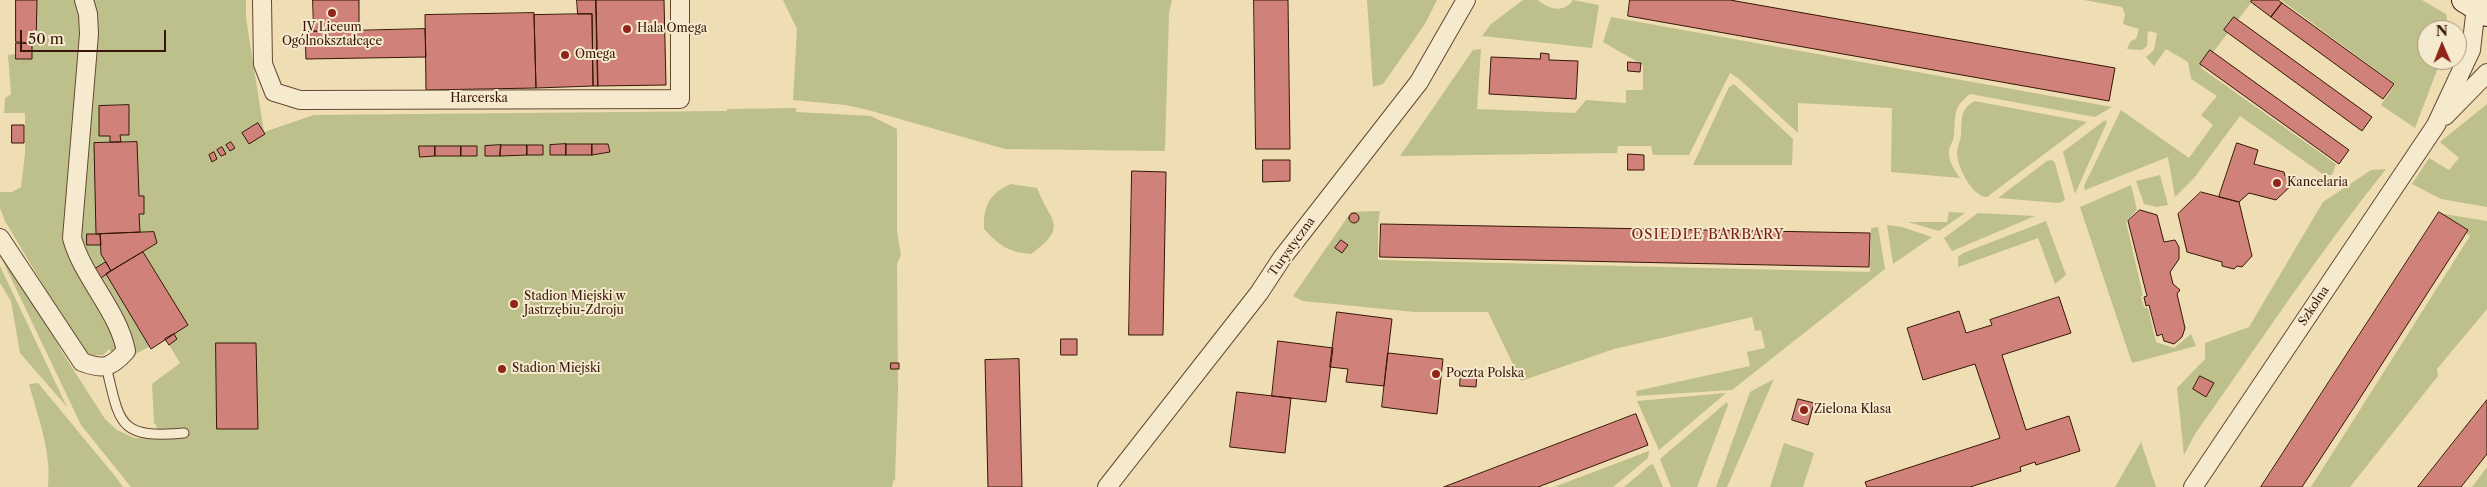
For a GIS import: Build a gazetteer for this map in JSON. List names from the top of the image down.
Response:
{
  "streets": {
    "street": ["Harcerska", "Turystyczna", "Szkolna"]
  },
  "districts": ["OSIEDLE BARBARY"],
  "places": [
    "IV Liceum Ogólnokształcące",
    "Hala Omega",
    "Omega",
    "Kancelaria",
    "Stadion Miejski w Jastrzębiu-Zdroju",
    "Stadion Miejski",
    "Poczta Polska",
    "Zielona Klasa"
  ],
  "scale_bar": "50 m",
  "north": "top"
}
